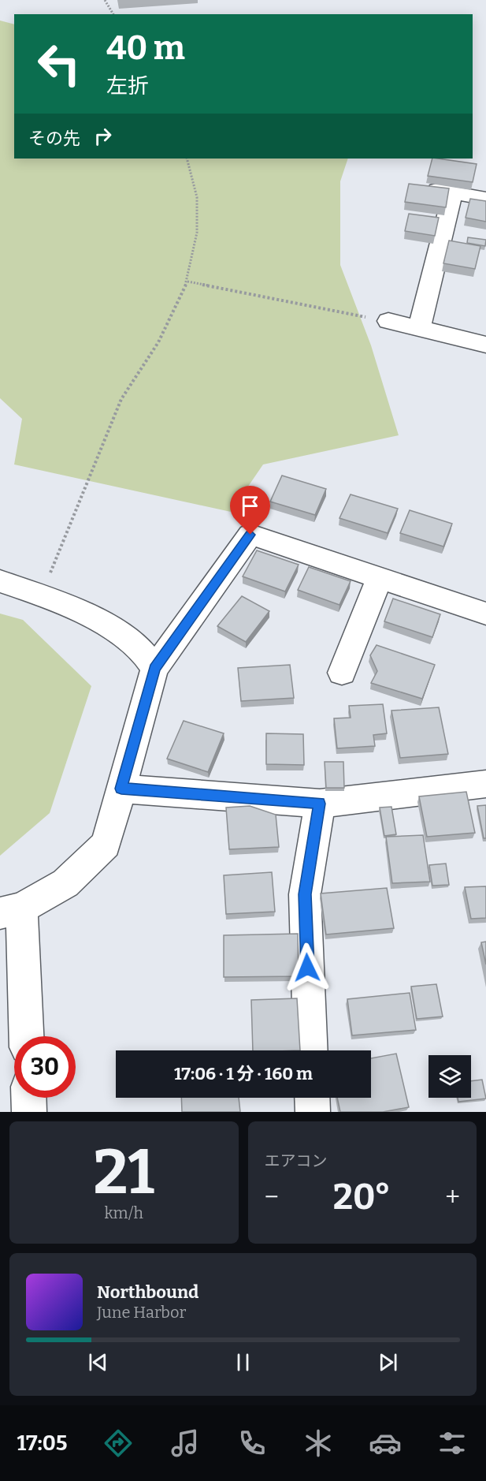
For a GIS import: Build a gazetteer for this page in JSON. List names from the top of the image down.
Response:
{
  "page": {
    "turn": ["40 m", "左折"],
    "then": "その先",
    "limit": "30",
    "trip": "17:06 · 1 分 · 160 m",
    "tile": [
      ["21", "km/h"],
      "エアコン"
    ],
    "heat": ["−", "20°", "+"],
    "song": ["Northbound", "June Harbor"],
    "tabs": "17:05"
  }
}
